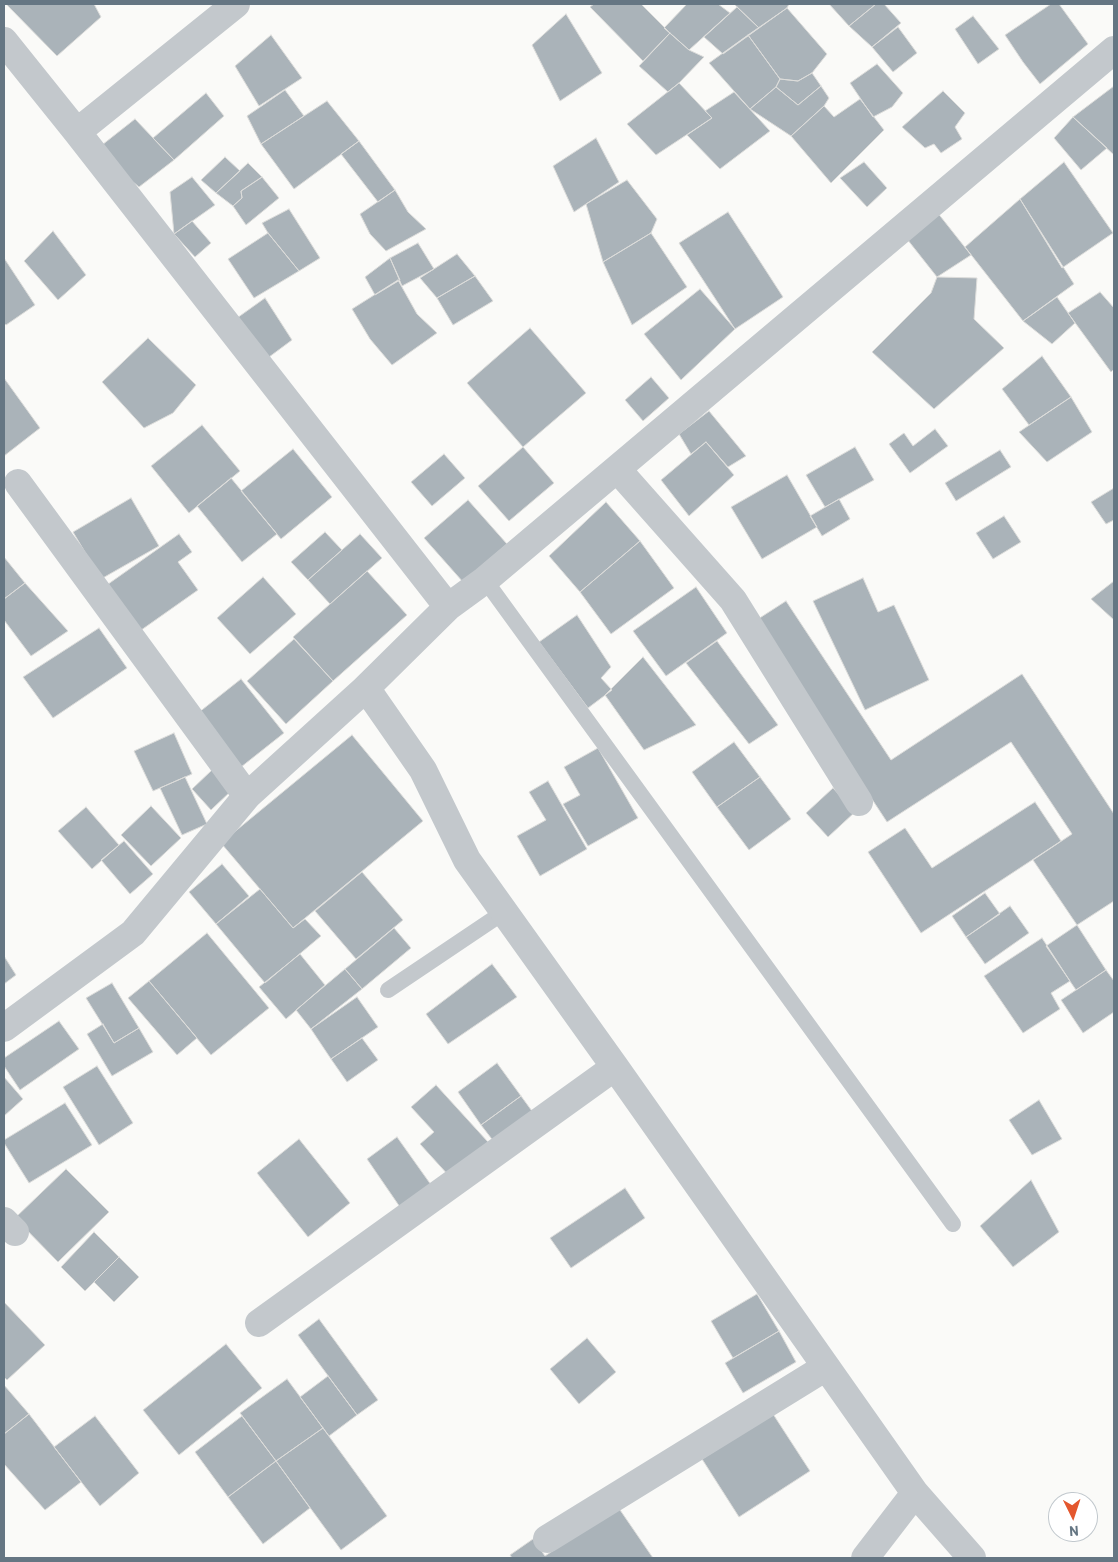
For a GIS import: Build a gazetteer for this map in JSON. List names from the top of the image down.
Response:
{
  "north": "bottom"
}
